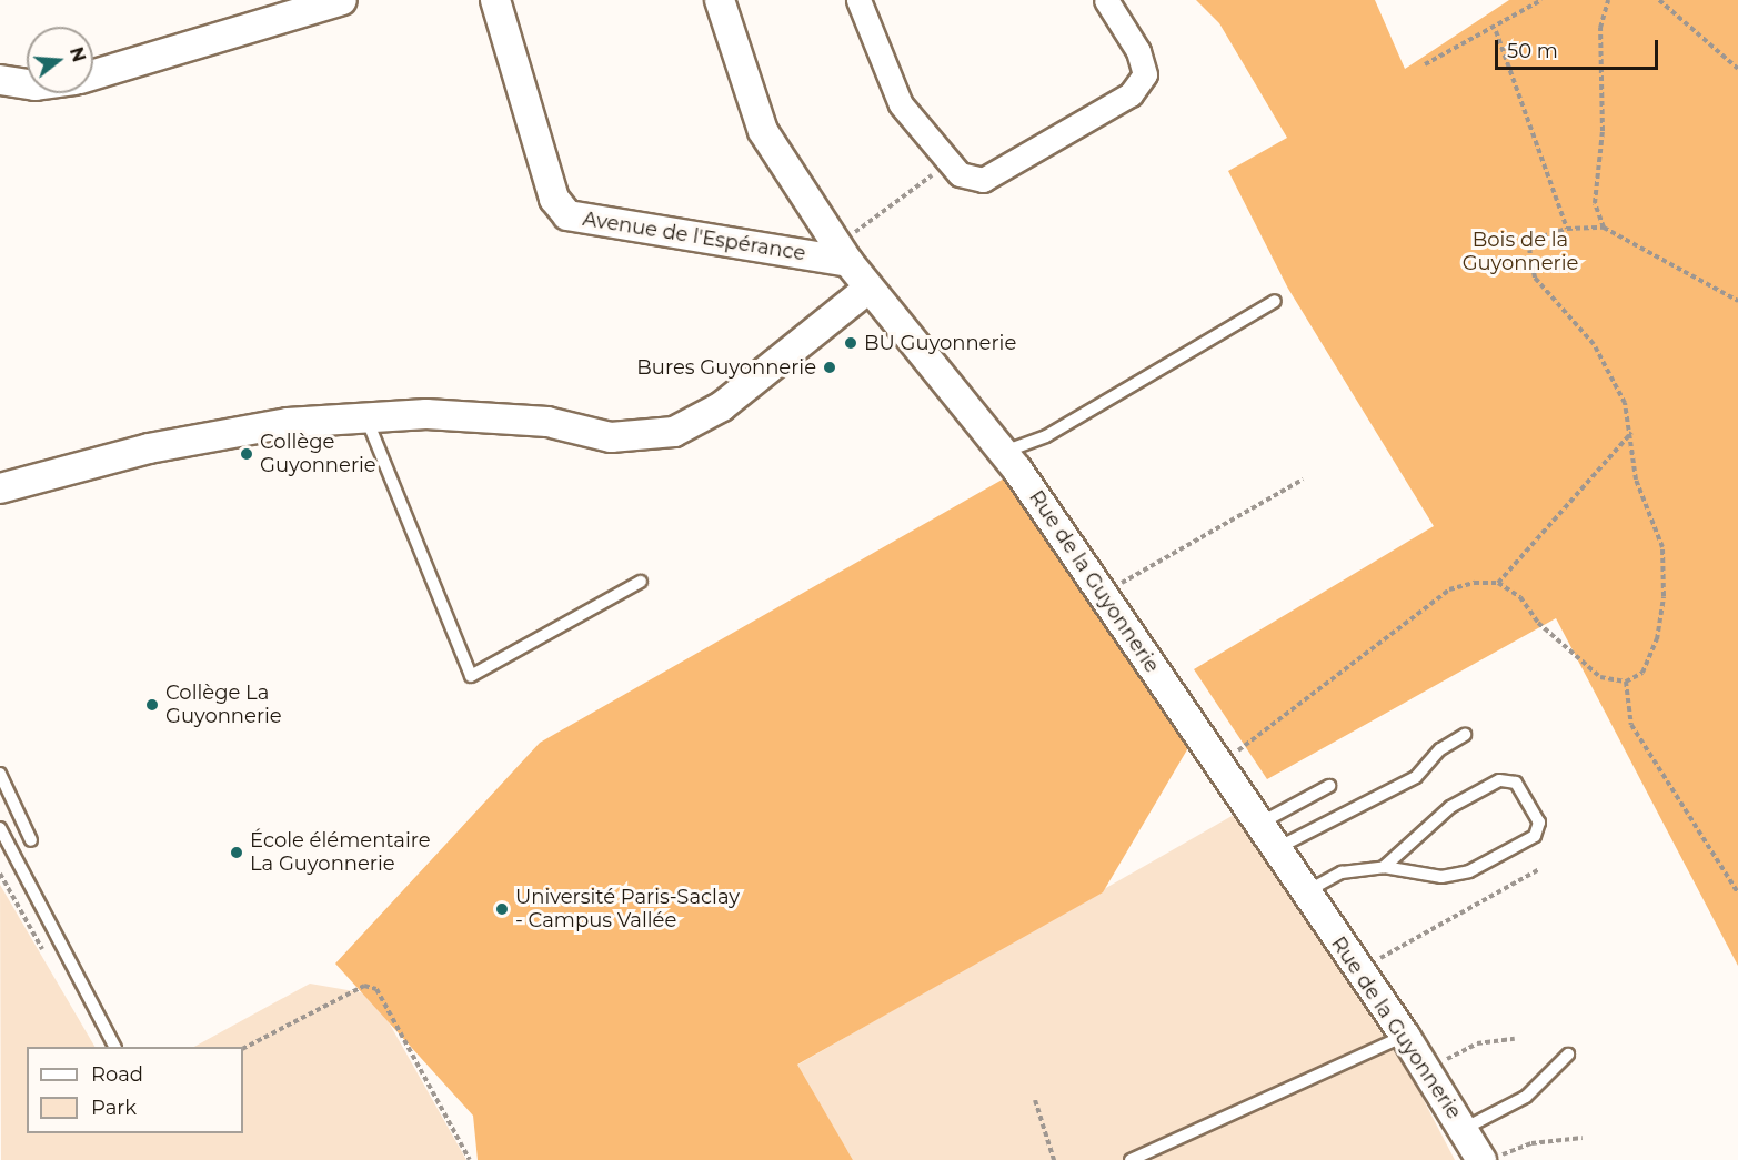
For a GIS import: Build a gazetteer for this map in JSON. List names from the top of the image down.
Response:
{
  "streets": {
    "street": ["Avenue de l'Espérance", "Rue de la Guyonnerie"]
  },
  "crossings": [
    ["Avenue de l'Espérance", "Rue de la Guyonnerie"]
  ],
  "parks": ["Bois de la Guyonnerie"],
  "places": [
    "BU Guyonnerie",
    "Bures Guyonnerie",
    "Collège Guyonnerie",
    "Collège La Guyonnerie",
    "École élémentaire La Guyonnerie",
    "Université Paris-Saclay - Campus Vallée"
  ],
  "legend": ["Road", "Park"],
  "scale_bar": "50 m",
  "north": "right"
}
